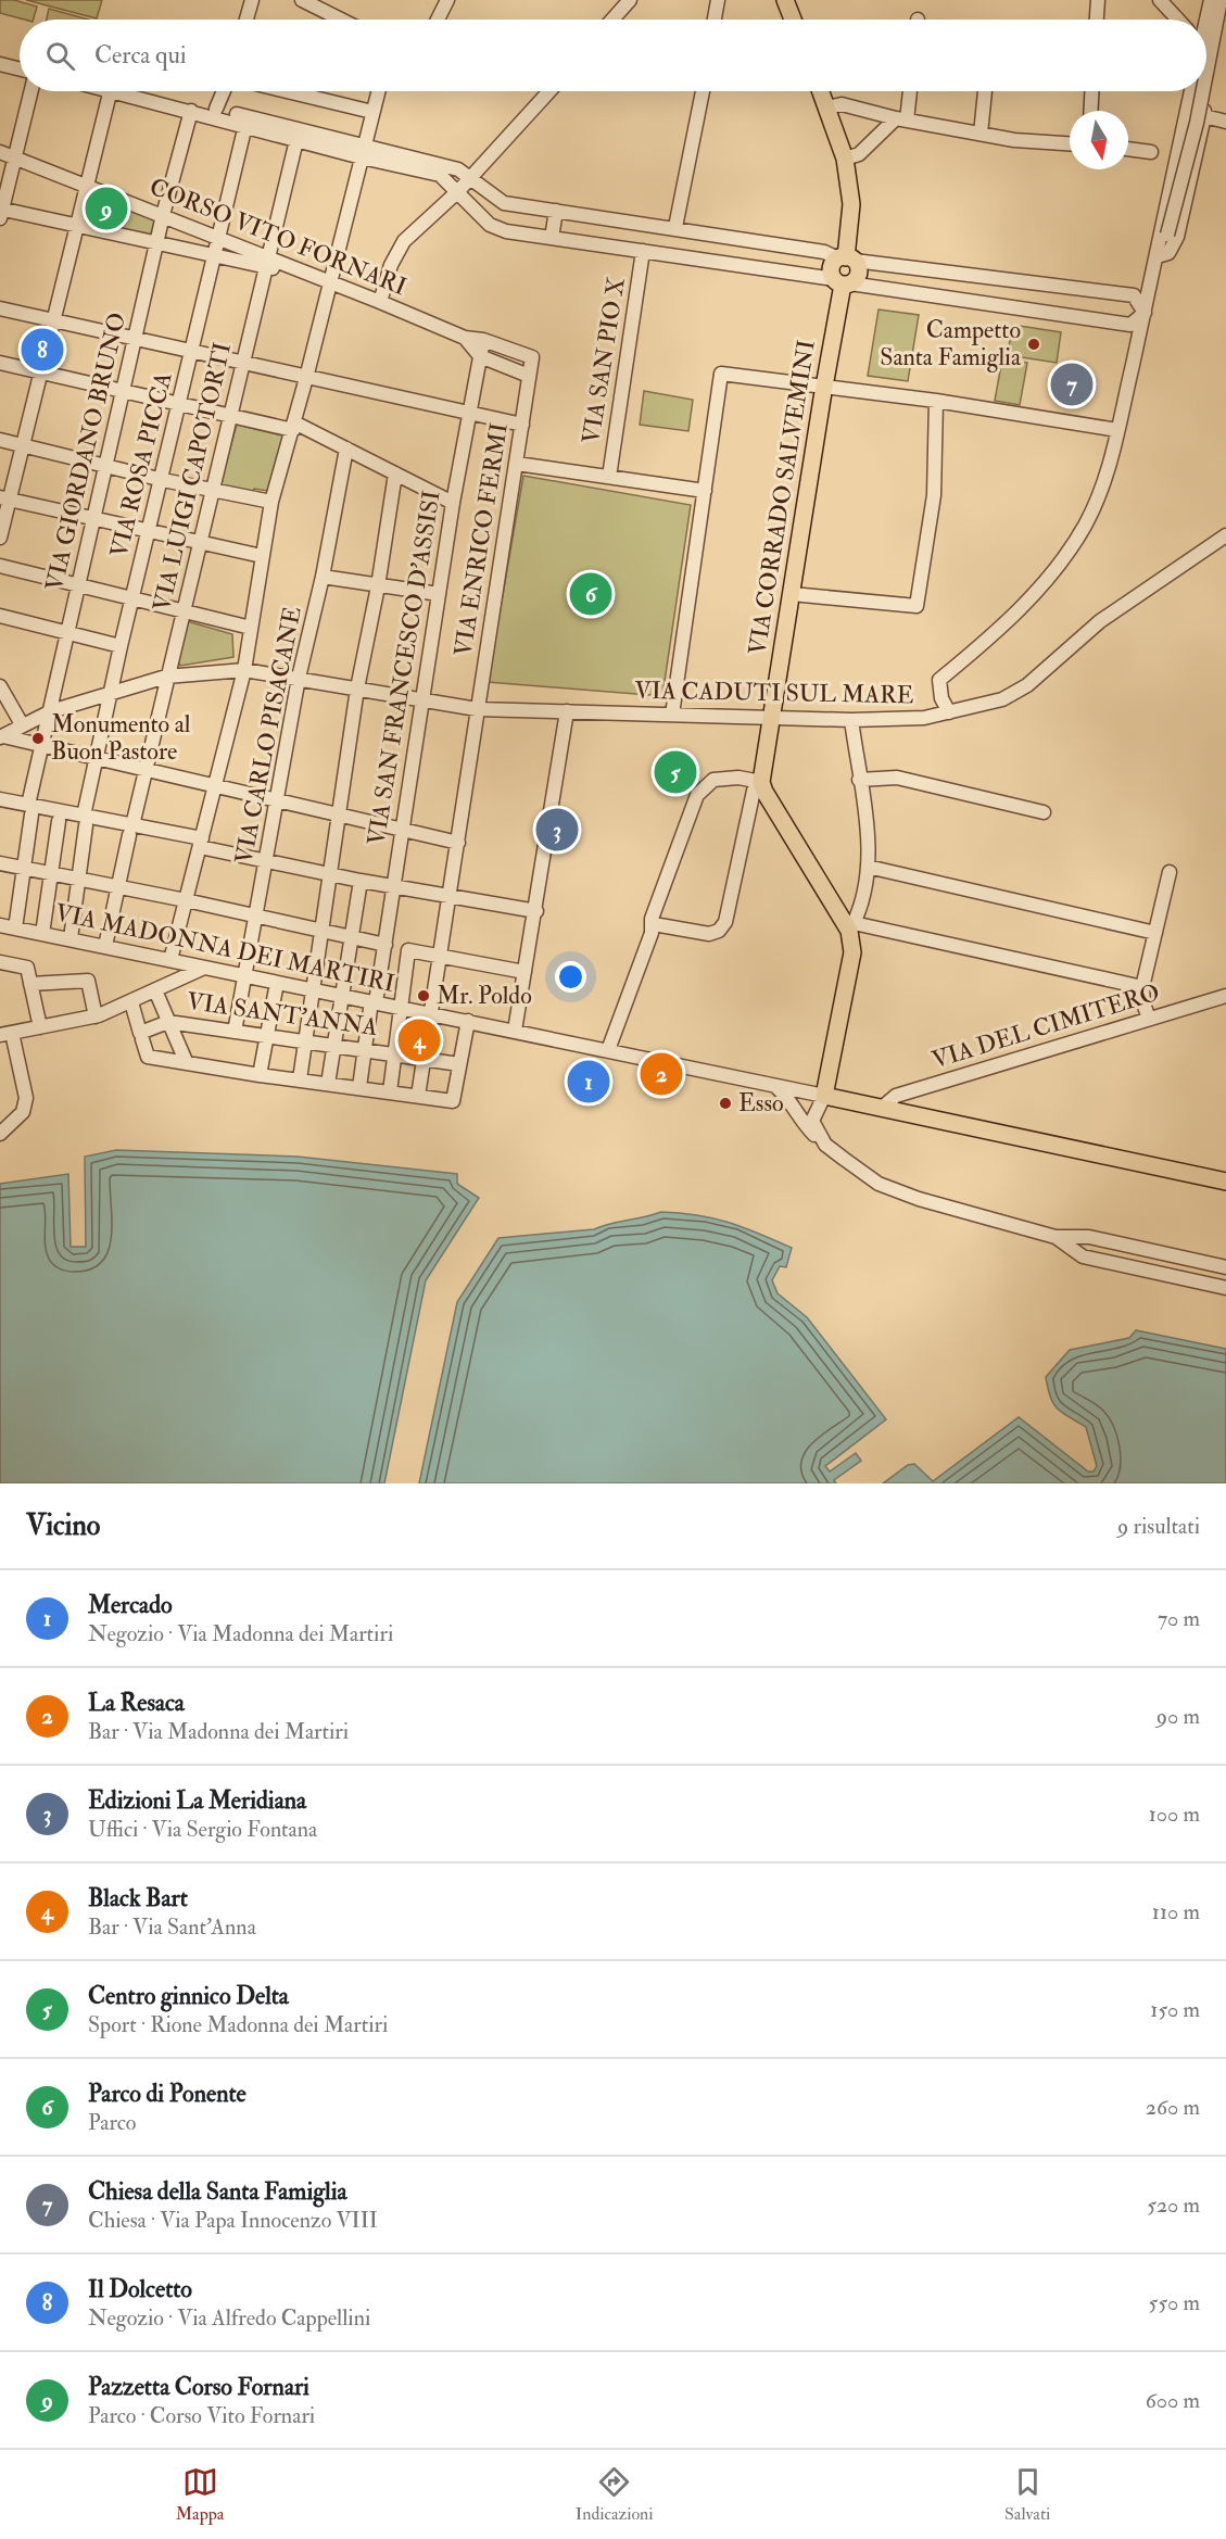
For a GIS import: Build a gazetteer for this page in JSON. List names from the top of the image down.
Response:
{
  "streets": {
    "main road": ["VIA CORRADO SALVEMINI"],
    "street": [
      "CORSO VITO FORNARI",
      "VIA SAN PIO X",
      "VIA GIORDANO BRUNO",
      "VIA ROSA PICCA",
      "VIA LUIGI CAPOTORTI",
      "VIA ENRICO FERMI",
      "VIA SAN FRANCESCO D'ASSISI",
      "VIA CADUTI SUL MARE",
      "VIA CARLO PISACANE",
      "VIA MADONNA DEI MARTIRI",
      "VIA SANT'ANNA",
      "VIA DEL CIMITERO"
    ]
  },
  "crossings": [
    ["CORSO VITO FORNARI", "VIA GIORDANO BRUNO"],
    ["CORSO VITO FORNARI", "VIA ROSA PICCA"],
    ["CORSO VITO FORNARI", "VIA LUIGI CAPOTORTI"],
    ["CORSO VITO FORNARI", "VIA ENRICO FERMI"],
    ["CORSO VITO FORNARI", "VIA SAN FRANCESCO D'ASSISI"],
    ["VIA GIORDANO BRUNO", "VIA CADUTI SUL MARE"],
    ["VIA GIORDANO BRUNO", "VIA MADONNA DEI MARTIRI"],
    ["VIA ROSA PICCA", "VIA CADUTI SUL MARE"],
    ["VIA ROSA PICCA", "VIA MADONNA DEI MARTIRI"],
    ["VIA LUIGI CAPOTORTI", "VIA CADUTI SUL MARE"],
    ["VIA LUIGI CAPOTORTI", "VIA MADONNA DEI MARTIRI"],
    ["VIA CORRADO SALVEMINI", "VIA CADUTI SUL MARE"],
    ["VIA ENRICO FERMI", "VIA CADUTI SUL MARE"],
    ["VIA ENRICO FERMI", "VIA MADONNA DEI MARTIRI"],
    ["VIA ENRICO FERMI", "VIA SANT'ANNA"],
    ["VIA SAN FRANCESCO D'ASSISI", "VIA CADUTI SUL MARE"],
    ["VIA SAN FRANCESCO D'ASSISI", "VIA MADONNA DEI MARTIRI"],
    ["VIA SAN FRANCESCO D'ASSISI", "VIA SANT'ANNA"],
    ["VIA CADUTI SUL MARE", "VIA CARLO PISACANE"],
    ["VIA CARLO PISACANE", "VIA MADONNA DEI MARTIRI"],
    ["VIA CARLO PISACANE", "VIA SANT'ANNA"]
  ],
  "places": [
    "Campetto Santa Famiglia",
    "Monumento al Buon Pastore",
    "Mr. Poldo",
    "Esso"
  ],
  "north": "bottom",
  "page": {
    "search": "Cerca qui",
    "pins": [
      "9",
      "8",
      "7",
      "6",
      "5",
      "3",
      "4",
      "2",
      "1"
    ],
    "heading": ["Vicino", "9 risultati"],
    "list": [
      {
        "mark": "1",
        "name": "Mercado",
        "note": "Negozio · Via Madonna dei Martiri",
        "value": "70 m"
      },
      {
        "mark": "2",
        "name": "La Resaca",
        "note": "Bar · Via Madonna dei Martiri",
        "value": "90 m"
      },
      {
        "mark": "3",
        "name": "Edizioni La Meridiana",
        "note": "Uffici · Via Sergio Fontana",
        "value": "100 m"
      },
      {
        "mark": "4",
        "name": "Black Bart",
        "note": "Bar · Via Sant'Anna",
        "value": "110 m"
      },
      {
        "mark": "5",
        "name": "Centro ginnico Delta",
        "note": "Sport · Rione Madonna dei Martiri",
        "value": "150 m"
      },
      {
        "mark": "6",
        "name": "Parco di Ponente",
        "note": "Parco",
        "value": "260 m"
      },
      {
        "mark": "7",
        "name": "Chiesa della Santa Famiglia",
        "note": "Chiesa · Via Papa Innocenzo VIII",
        "value": "520 m"
      },
      {
        "mark": "8",
        "name": "Il Dolcetto",
        "note": "Negozio · Via Alfredo Cappellini",
        "value": "550 m"
      },
      {
        "mark": "9",
        "name": "Pazzetta Corso Fornari",
        "note": "Parco · Corso Vito Fornari",
        "value": "600 m"
      }
    ],
    "nav": ["Mappa", "Indicazioni", "Salvati"]
  }
}
